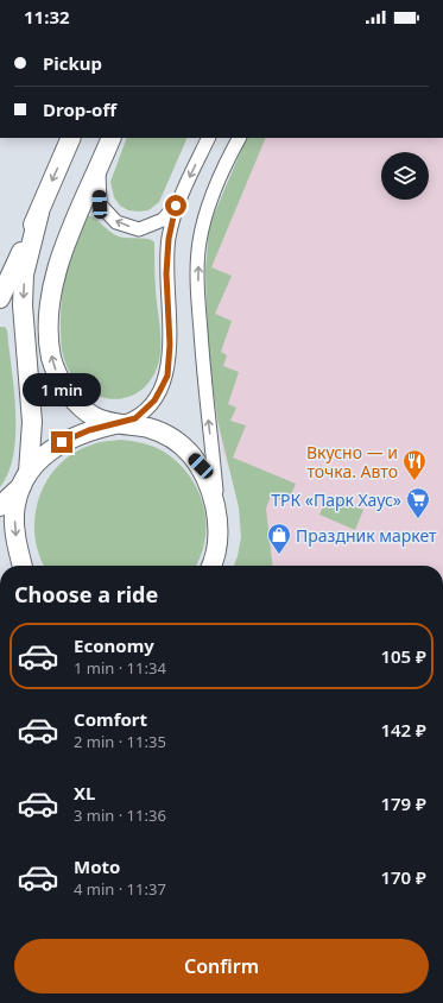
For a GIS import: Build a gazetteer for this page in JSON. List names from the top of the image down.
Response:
{
  "places": {
    "restaurant": ["Вкусно — и точка. Авто"],
    "supermarket": ["ТРК «Парк Хаус»"],
    "shop": ["Праздник маркет"]
  },
  "page": {
    "status": "11:32",
    "banner": ["Pickup", "Drop-off"],
    "bubble": "1 min",
    "heading": "Choose a ride",
    "list": [
      {
        "name": "Economy",
        "note": "1 min · 11:34",
        "value": "105 ₽"
      },
      {
        "name": "Comfort",
        "note": "2 min · 11:35",
        "value": "142 ₽"
      },
      {
        "name": "XL",
        "note": "3 min · 11:36",
        "value": "179 ₽"
      },
      {
        "name": "Moto",
        "note": "4 min · 11:37",
        "value": "170 ₽"
      }
    ],
    "buttons": "Confirm"
  }
}
